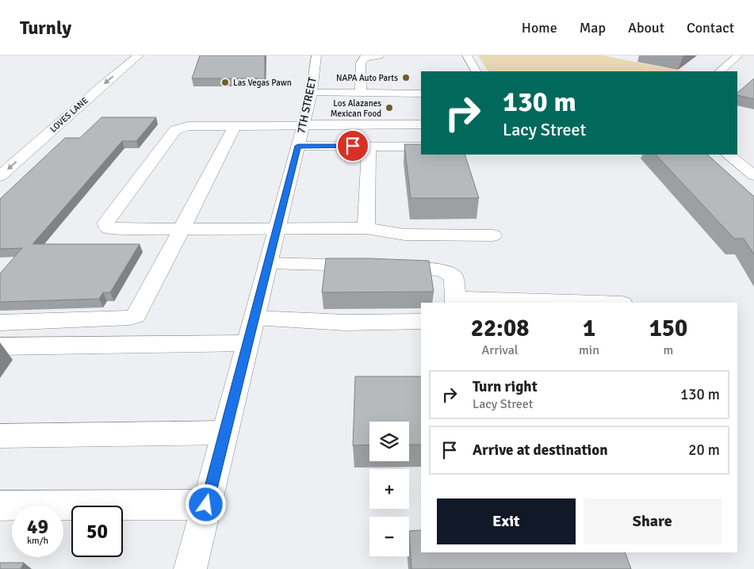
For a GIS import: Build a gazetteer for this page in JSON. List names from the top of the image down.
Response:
{
  "streets": {
    "main road": ["7TH STREET", "LOVES LANE"]
  },
  "places": ["NAPA Auto Parts", "Las Vegas Pawn", "Los Alazanes Mexican Food"],
  "page": {
    "header": "Turnly",
    "nav": [
      "Home",
      "Map",
      "About",
      "Contact"
    ],
    "turn": ["130 m", "Lacy Street"],
    "eta": [
      "22:08",
      "Arrival",
      "1",
      "min",
      "150",
      "m"
    ],
    "list": [
      {
        "name": "Turn right",
        "note": "Lacy Street",
        "value": "130 m"
      },
      {
        "name": "Arrive at destination",
        "value": "20 m"
      }
    ],
    "map_buttons": ["+", "−"],
    "buttons": ["Exit", "Share"],
    "speed": "49 km/h",
    "limit": "50"
  }
}
